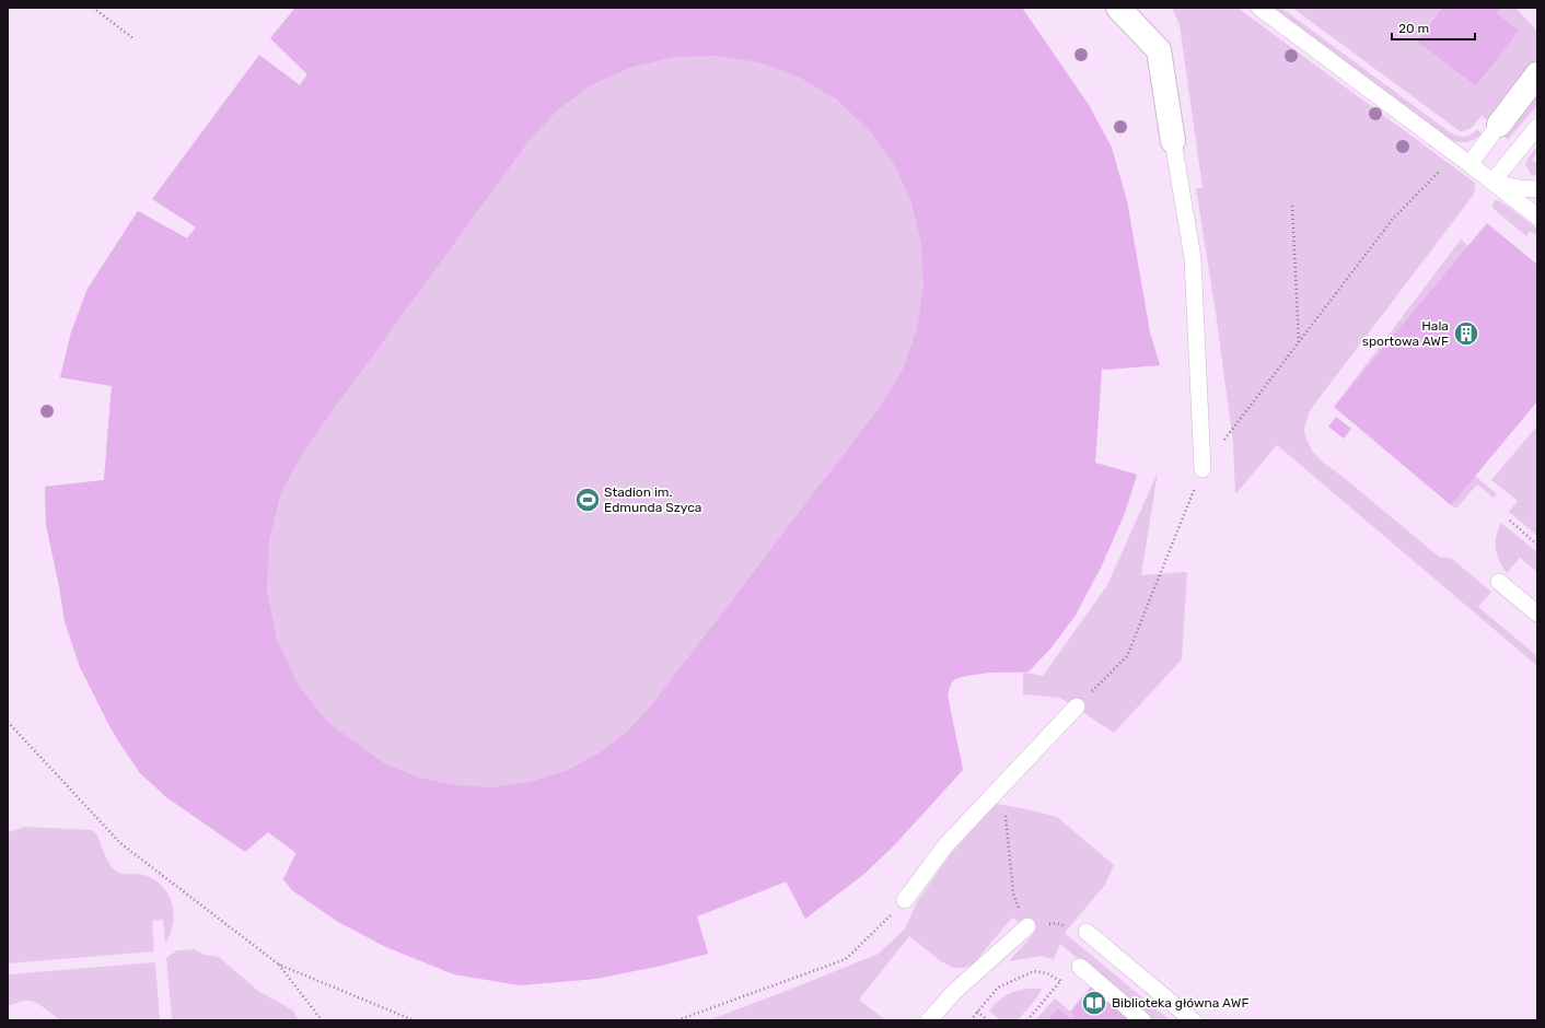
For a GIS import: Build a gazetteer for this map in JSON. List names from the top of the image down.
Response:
{
  "places": {
    "building": ["Hala sportowa AWF"],
    "sports": ["Stadion im. Edmunda Szyca"],
    "library": ["Biblioteka główna AWF"]
  },
  "scale_bar": "20 m"
}
